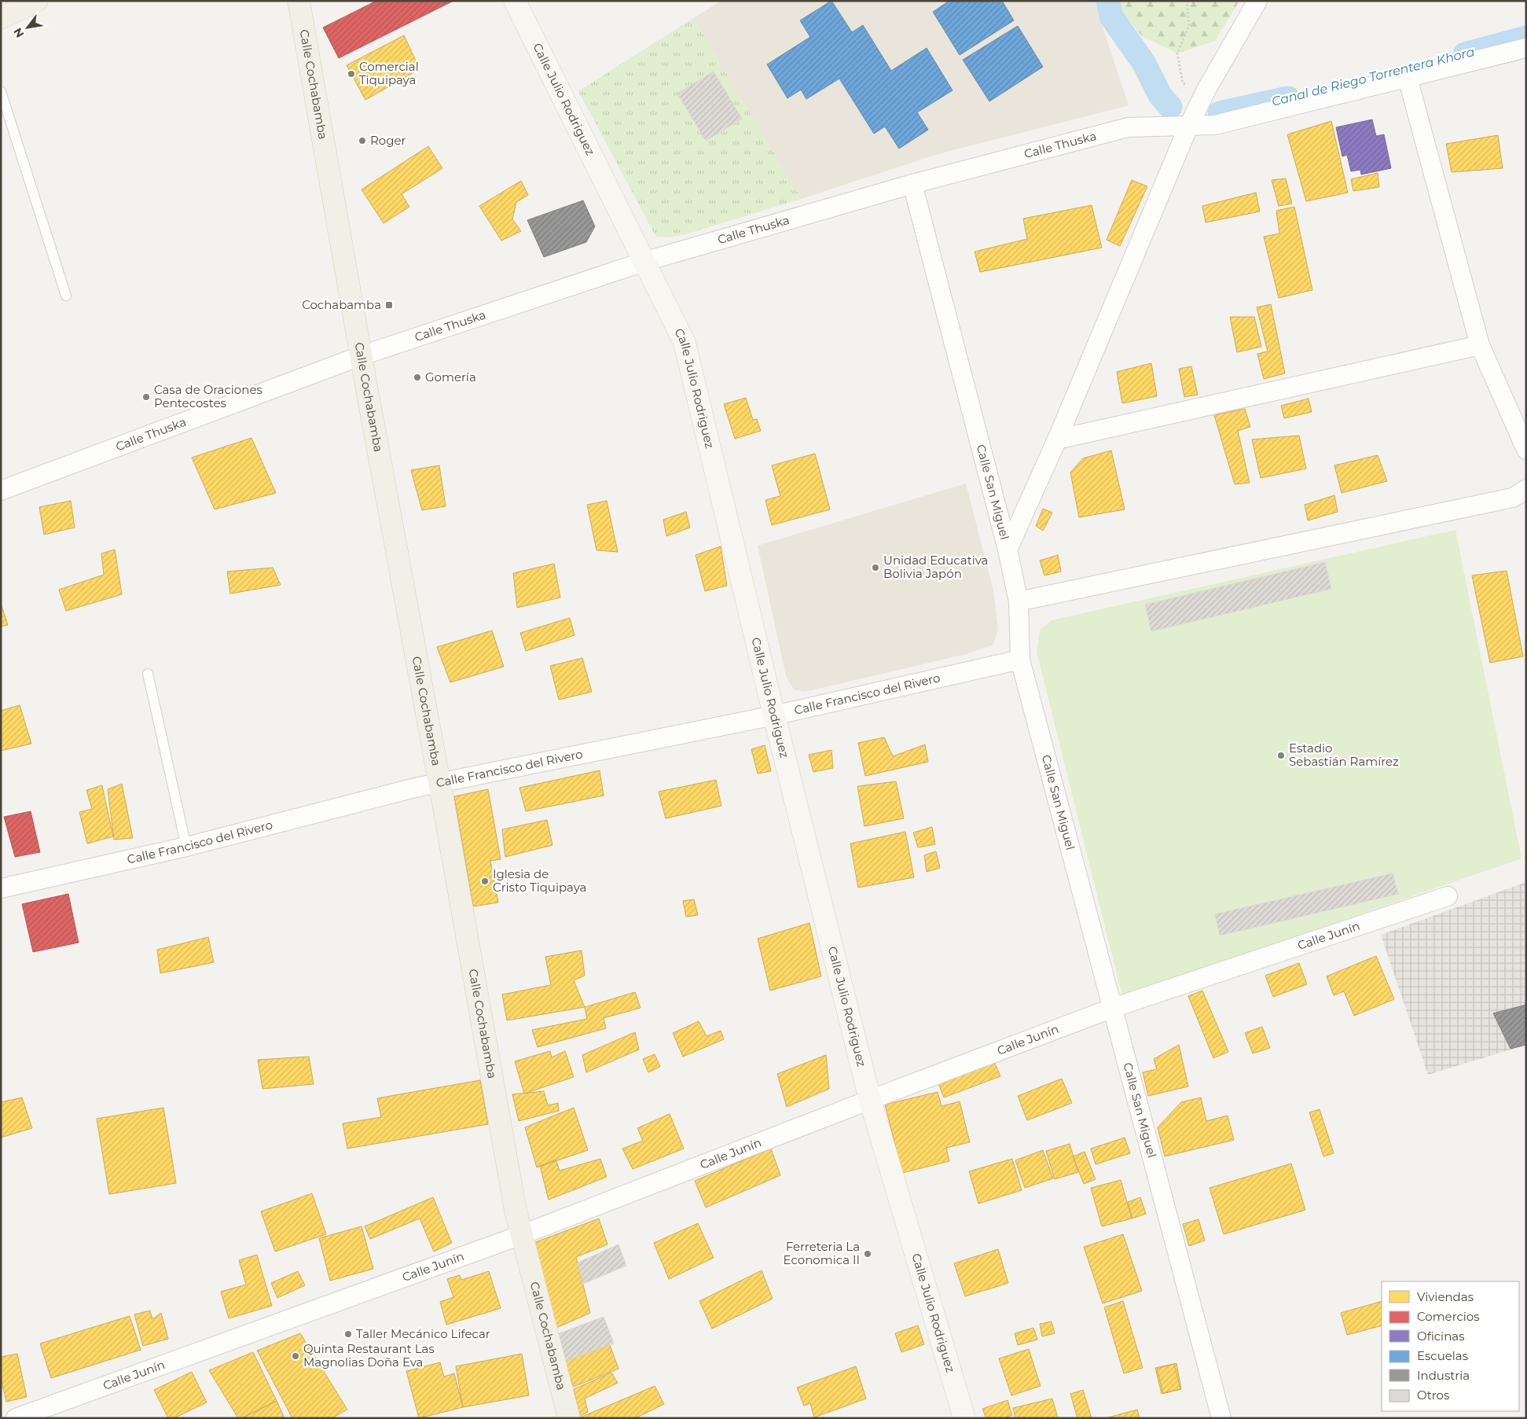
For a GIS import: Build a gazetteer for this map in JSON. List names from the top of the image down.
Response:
{
  "streets": {
    "main road": ["Calle Cochabamba", "Calle Julio Rodriguez"],
    "street": [
      "Calle Thuska",
      "Calle San Miguel",
      "Calle Francisco del Rivero",
      "Calle Junín"
    ]
  },
  "crossings": [
    ["Calle Cochabamba", "Calle Thuska"],
    ["Calle Cochabamba", "Calle Francisco del Rivero"],
    ["Calle Cochabamba", "Calle Junín"],
    ["Calle Julio Rodriguez", "Calle Thuska"],
    ["Calle Julio Rodriguez", "Calle Francisco del Rivero"],
    ["Calle Julio Rodriguez", "Calle Junín"],
    ["Calle Thuska", "Calle San Miguel"],
    ["Calle San Miguel", "Calle Francisco del Rivero"],
    ["Calle San Miguel", "Calle Junín"]
  ],
  "water": ["Canal de Riego Torrentera Khora"],
  "places": {
    "other": [
      "Comercial Tiquipaya",
      "Roger",
      "Gomería",
      "Casa de Oraciones Pentecostes",
      "Unidad Educativa Bolivia Japón",
      "Estadio Sebastián Ramírez",
      "Iglesia de Cristo Tiquipaya",
      "Ferreteria La Economica II",
      "Taller Mecánico Lifecar",
      "Quinta Restaurant Las Magnolias Doña Eva"
    ],
    "transit": ["Cochabamba"]
  },
  "legend": [
    "Viviendas",
    "Comercios",
    "Oficinas",
    "Escuelas",
    "Industria",
    "Otros"
  ],
  "north": "bottom left"
}
